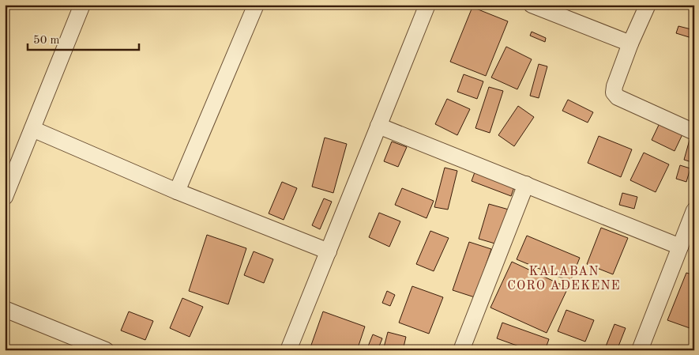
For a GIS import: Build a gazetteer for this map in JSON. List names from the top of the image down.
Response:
{
  "districts": ["KALABAN CORO ADEKENE"],
  "scale_bar": "50 m"
}
